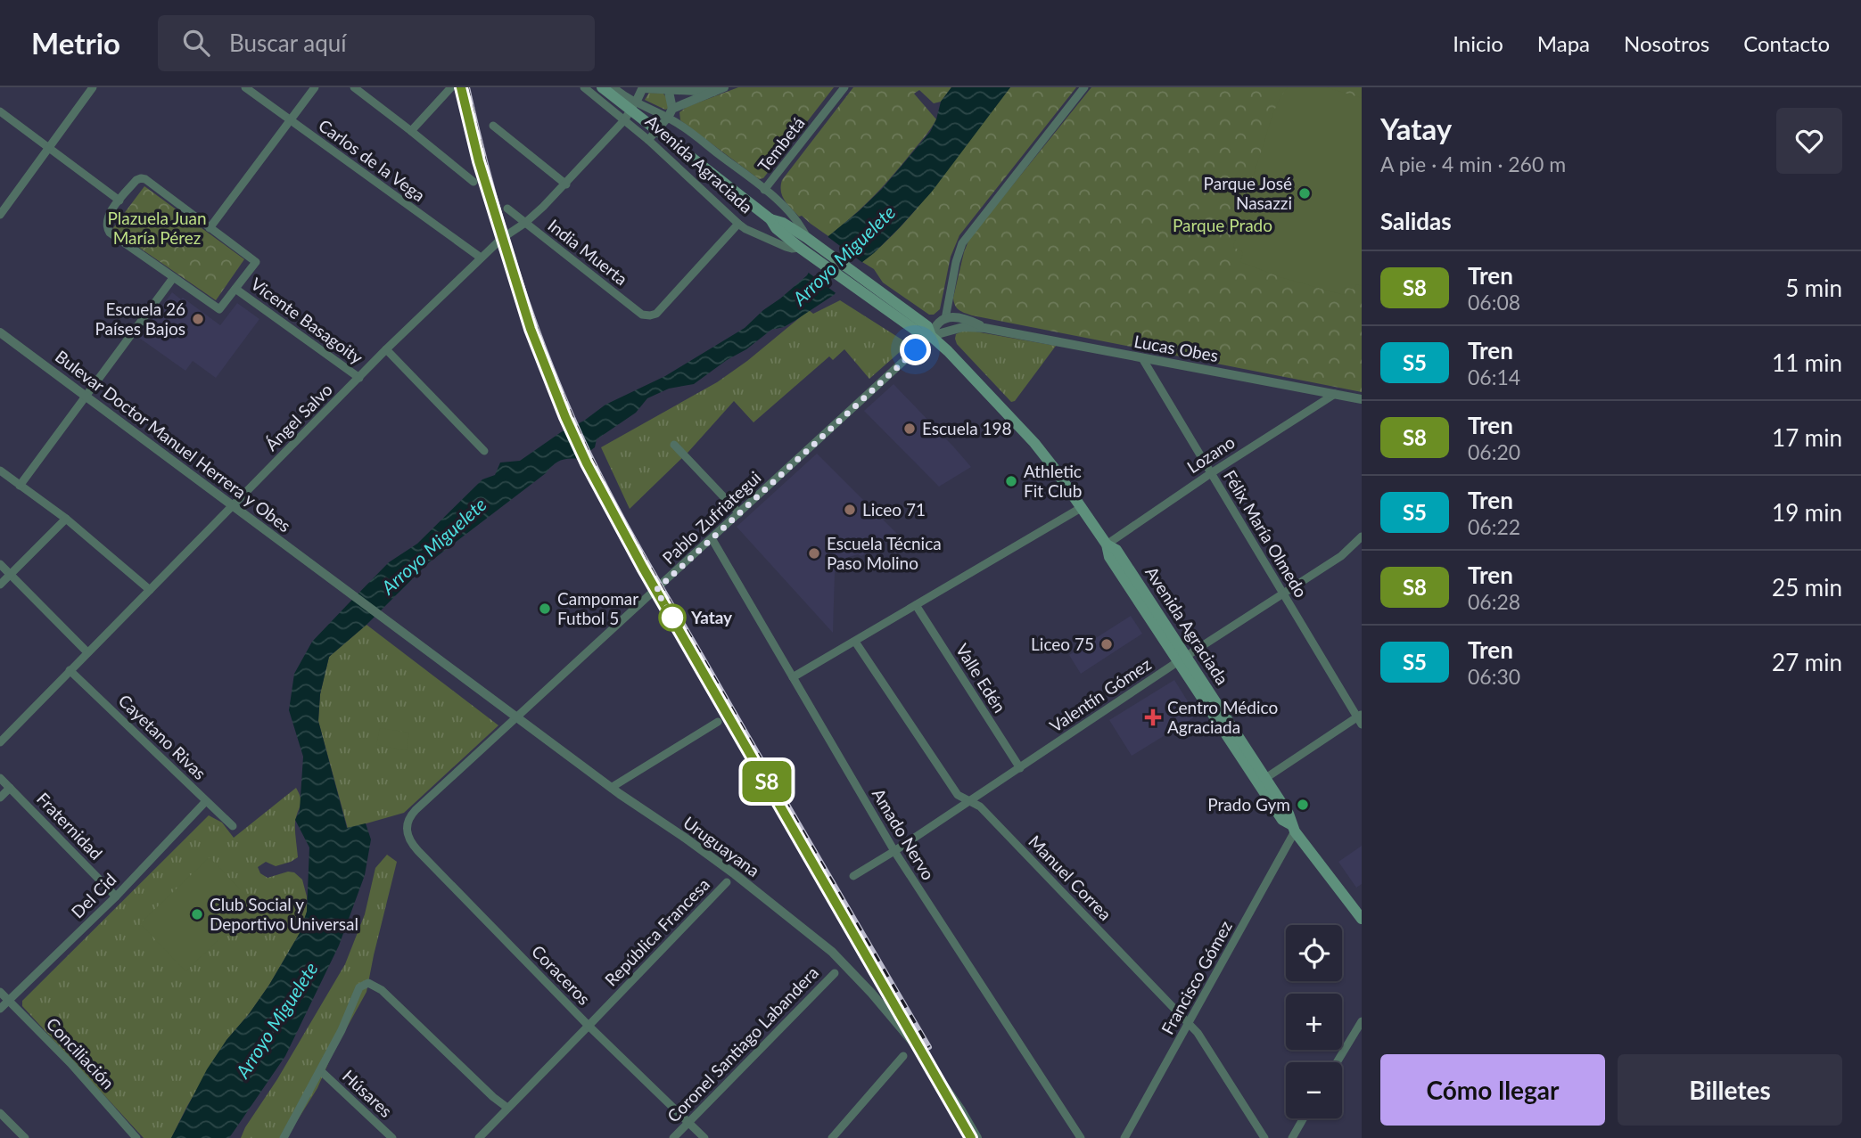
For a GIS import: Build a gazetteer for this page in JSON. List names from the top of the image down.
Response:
{
  "streets": {
    "main road": ["Avenida Agraciada"],
    "street": [
      "Tembetá",
      "Carlos de la Vega",
      "India Muerta",
      "Vicente Basagoity",
      "Lucas Obes",
      "Ángel Salvo",
      "Bulevar Doctor Manuel Herrera y Obes",
      "Lozano",
      "Pablo Zufriategui",
      "Félix María Olmedo",
      "Valle Edén",
      "Valentín Gómez",
      "Cayetano Rivas",
      "Fraternidad",
      "Amado Nervo",
      "Uruguayana",
      "Manuel Correa",
      "Del Cid",
      "República Francesa",
      "Coraceros",
      "Francisco Gómez",
      "Coronel Santiago Labandera",
      "Conciliación",
      "Húsares"
    ]
  },
  "crossings": [
    ["Tembetá", "Avenida Agraciada"],
    ["Carlos de la Vega", "Ángel Salvo"],
    ["Avenida Agraciada", "India Muerta"],
    ["Avenida Agraciada", "Lucas Obes"],
    ["Avenida Agraciada", "Ángel Salvo"],
    ["Avenida Agraciada", "Lozano"],
    ["Avenida Agraciada", "Pablo Zufriategui"],
    ["Avenida Agraciada", "Valentín Gómez"],
    ["Avenida Agraciada", "Francisco Gómez"],
    ["India Muerta", "Ángel Salvo"],
    ["Vicente Basagoity", "Ángel Salvo"],
    ["Lucas Obes", "Lozano"],
    ["Lucas Obes", "Pablo Zufriategui"],
    ["Lucas Obes", "Félix María Olmedo"],
    ["Ángel Salvo", "Bulevar Doctor Manuel Herrera y Obes"],
    ["Ángel Salvo", "Cayetano Rivas"],
    ["Bulevar Doctor Manuel Herrera y Obes", "Uruguayana"],
    ["Lozano", "Félix María Olmedo"],
    ["Pablo Zufriategui", "Amado Nervo"],
    ["Pablo Zufriategui", "Uruguayana"],
    ["Pablo Zufriategui", "Coraceros"],
    ["Félix María Olmedo", "Valentín Gómez"],
    ["Valle Edén", "Valentín Gómez"],
    ["Valentín Gómez", "Amado Nervo"],
    ["Valentín Gómez", "Manuel Correa"],
    ["Cayetano Rivas", "Del Cid"],
    ["Fraternidad", "Del Cid"],
    ["Manuel Correa", "Francisco Gómez"],
    ["Del Cid", "Conciliación"],
    ["República Francesa", "Coraceros"],
    ["Coraceros", "Coronel Santiago Labandera"]
  ],
  "water": ["Arroyo Miguelete"],
  "parks": ["Plazuela Juan María Pérez", "Parque Prado"],
  "places": {
    "other": [
      "Parque José Nasazzi",
      "Escuela 26 Países Bajos",
      "Escuela 198",
      "Athletic Fit Club",
      "Liceo 71",
      "Escuela Técnica Paso Molino",
      "Campomar Futbol 5",
      "Yatay",
      "Liceo 75",
      "Prado Gym",
      "Club Social y Deportivo Universal"
    ],
    "health": ["Centro Médico Agraciada"]
  },
  "page": {
    "header": "Metrio",
    "search": "Buscar aquí",
    "nav": [
      "Inicio",
      "Mapa",
      "Nosotros",
      "Contacto"
    ],
    "on_map": "S8",
    "heading": [
      ["Yatay", "A pie · 4 min · 260 m"],
      "Salidas"
    ],
    "list": [
      {
        "mark": "S8",
        "name": "Tren",
        "note": "06:08",
        "value": "5 min"
      },
      {
        "mark": "S5",
        "name": "Tren",
        "note": "06:14",
        "value": "11 min"
      },
      {
        "mark": "S8",
        "name": "Tren",
        "note": "06:20",
        "value": "17 min"
      },
      {
        "mark": "S5",
        "name": "Tren",
        "note": "06:22",
        "value": "19 min"
      },
      {
        "mark": "S8",
        "name": "Tren",
        "note": "06:28",
        "value": "25 min"
      },
      {
        "mark": "S5",
        "name": "Tren",
        "note": "06:30",
        "value": "27 min"
      }
    ],
    "map_buttons": ["+", "−"],
    "buttons": ["Cómo llegar", "Billetes"]
  }
}
